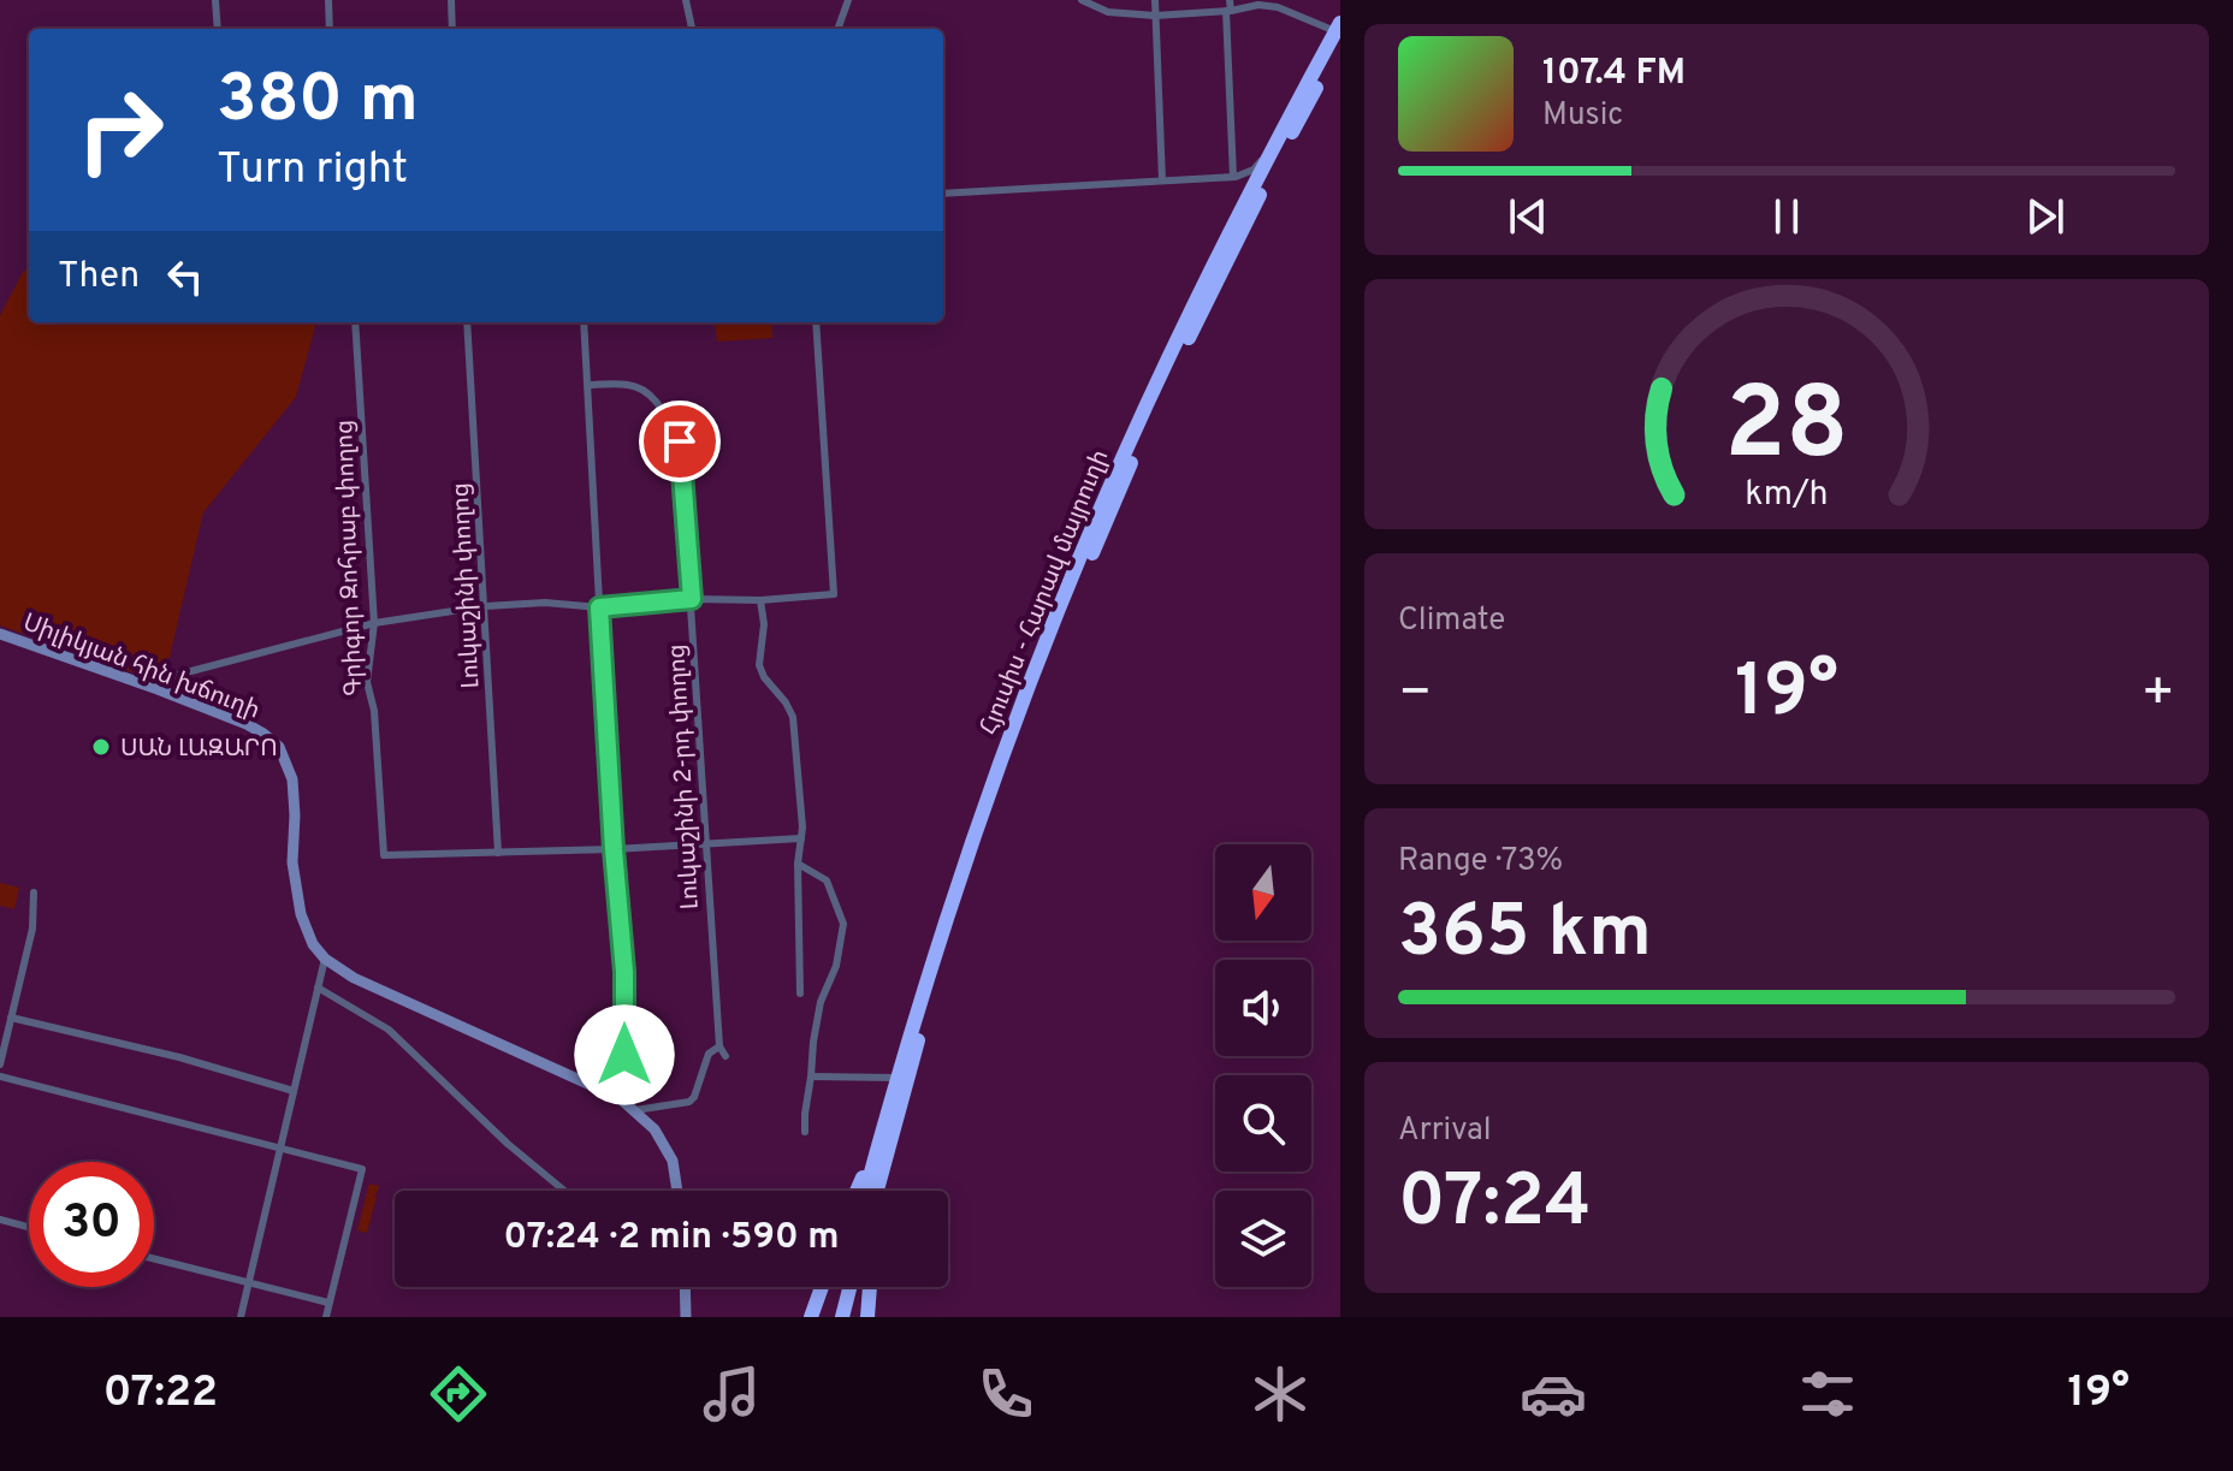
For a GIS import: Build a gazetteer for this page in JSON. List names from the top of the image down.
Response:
{
  "streets": {
    "highway": ["Հյուսիս - Հարավ մայրուղի"],
    "street": [
      "Գրիգոր Զոհրաբ փողոց",
      "Լուկաշինի փողոց",
      "Սիլիկյան հին խճուղի",
      "Լուկաշինի 2-րդ փողոց"
    ]
  },
  "crossings": [
    ["Գրիգոր Զոհրաբ փողոց", "Լուկաշինի փողոց"]
  ],
  "places": ["ՍԱՆ ԼԱԶԱՐՈ"],
  "north": "bottom",
  "page": {
    "turn": ["380 m", "Turn right"],
    "song": ["107.4 FM", "Music"],
    "then": "Then",
    "tile": [
      "Climate",
      ["Range · 73%", "365 km"],
      ["Arrival", "07:24"]
    ],
    "heat": ["−", "19°", "+"],
    "limit": "30",
    "trip": "07:24 · 2 min · 590 m",
    "tabs": ["07:22", "19°"],
    "gauge": ["28", "km/h"]
  }
}
